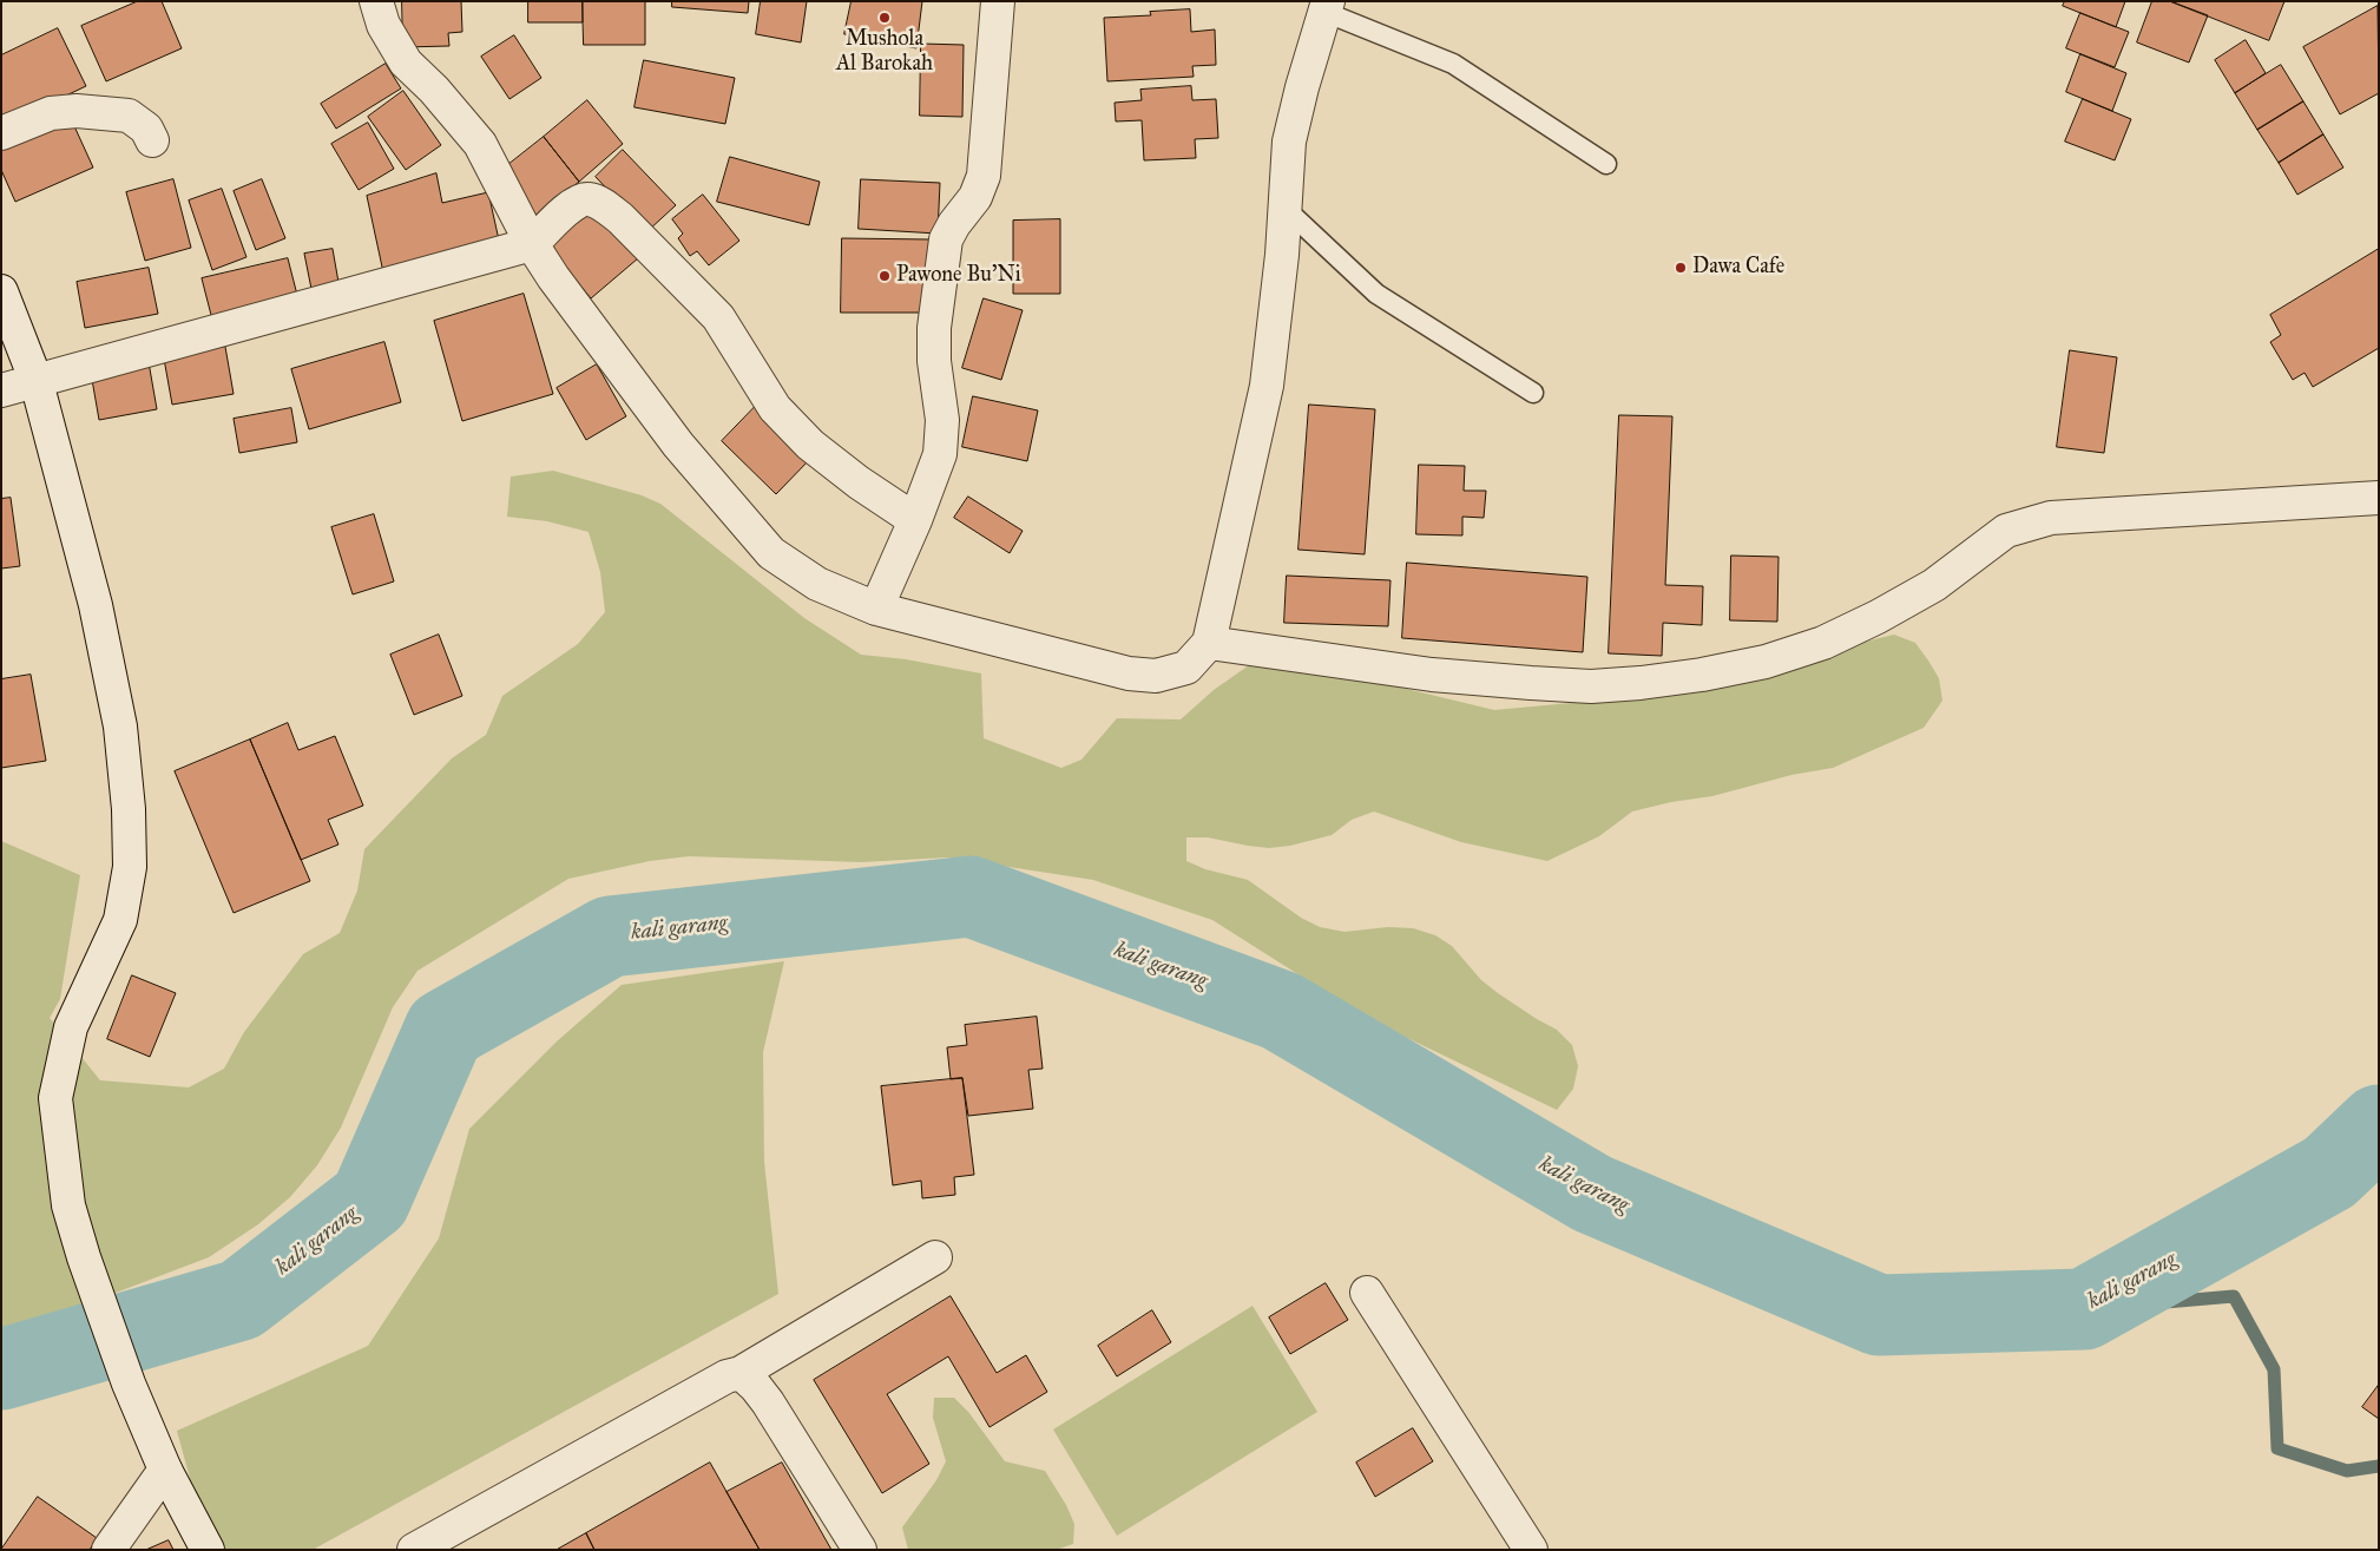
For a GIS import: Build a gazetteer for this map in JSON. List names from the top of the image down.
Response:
{
  "water": ["kali garang"],
  "places": ["Mushola Al Barokah", "Dawa Cafe", "Pawone Bu'Ni"]
}
